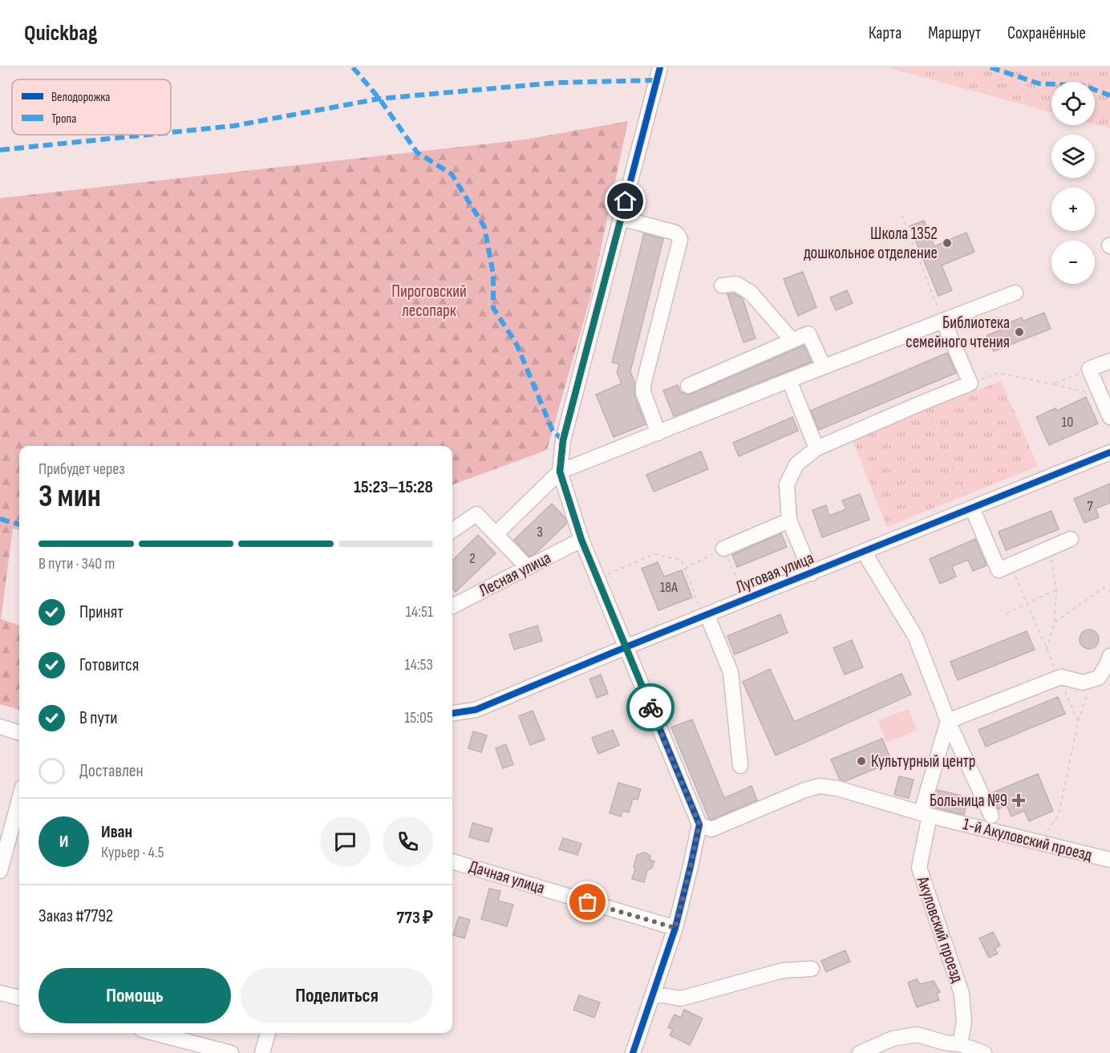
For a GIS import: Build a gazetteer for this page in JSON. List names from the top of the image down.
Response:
{
  "streets": {
    "street": [
      "Луговая улица",
      "Лесная улица",
      "1-й Акуловский проезд",
      "Дачная улица",
      "Акуловский проезд"
    ]
  },
  "crossings": [
    ["1-й Акуловский проезд", "Акуловский проезд"]
  ],
  "parks": ["Пироговский лесопарк"],
  "places": {
    "other": ["Школа 1352 дошкольное отделение", "Библиотека семейного чтения", "Культурный центр"],
    "health": ["Больница №9"]
  },
  "house_numbers": [
    "10",
    "7",
    "3",
    "2",
    "18А"
  ],
  "legend": ["Велодорожка", "Тропа"],
  "page": {
    "header": "Quickbag",
    "nav": ["Карта", "Маршрут", "Сохранённые"],
    "map_buttons": ["+", "−"],
    "heading": ["3 мин", "Прибудет через", "15:23–15:28"],
    "panel": [
      "Иван",
      "Курьер · 4.5",
      "Заказ #7792",
      "773 ₽"
    ],
    "bar": "В пути · 340 m",
    "list": [
      ["Принят", "14:51"],
      ["Готовится", "14:53"],
      ["В пути", "15:05"],
      "Доставлен"
    ],
    "round": "И",
    "buttons": ["Помощь", "Поделиться"]
  }
}
